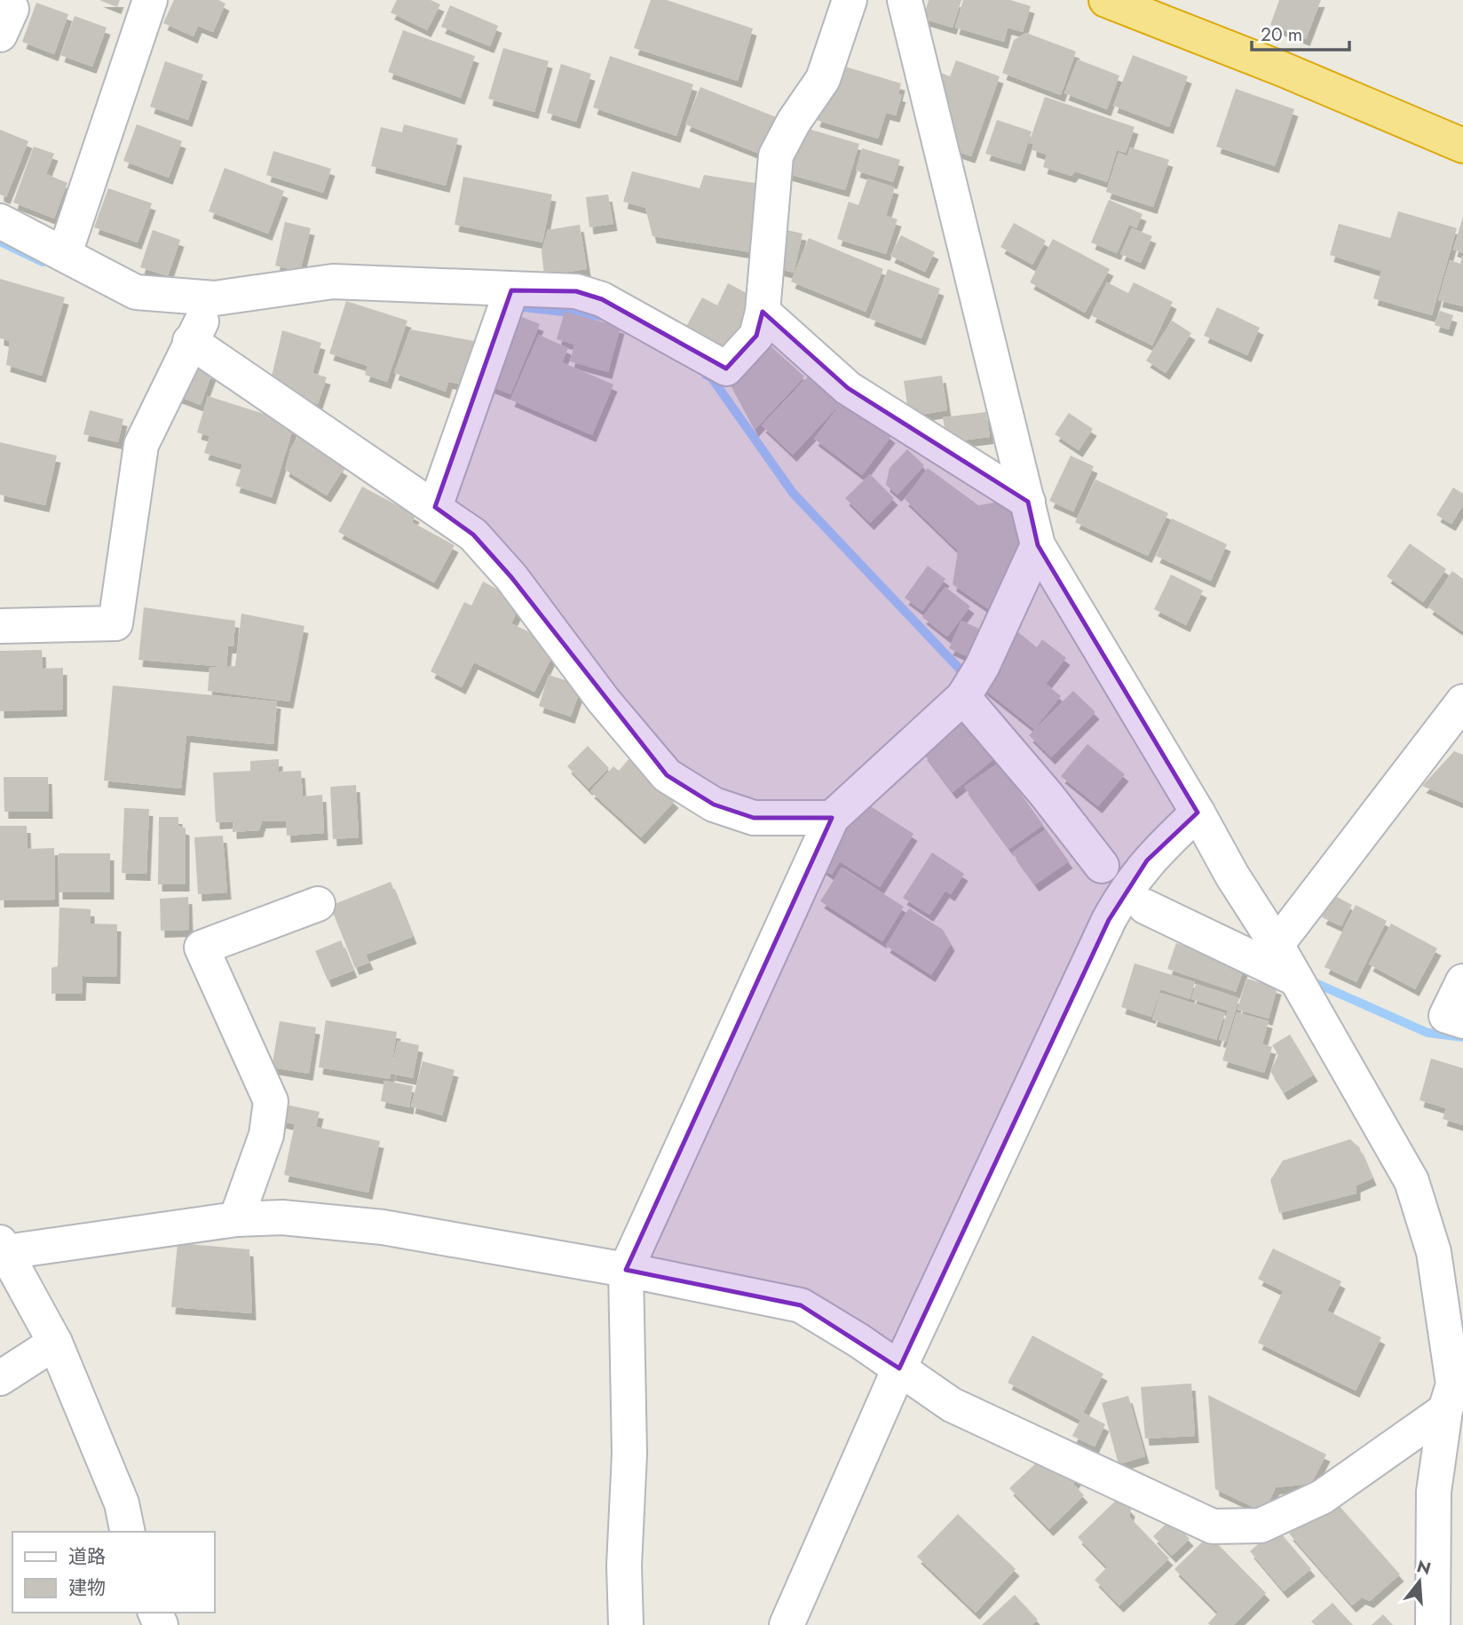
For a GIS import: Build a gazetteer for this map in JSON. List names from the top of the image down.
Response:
{
  "legend": ["道路", "建物"],
  "scale_bar": "20 m",
  "north": "top"
}
